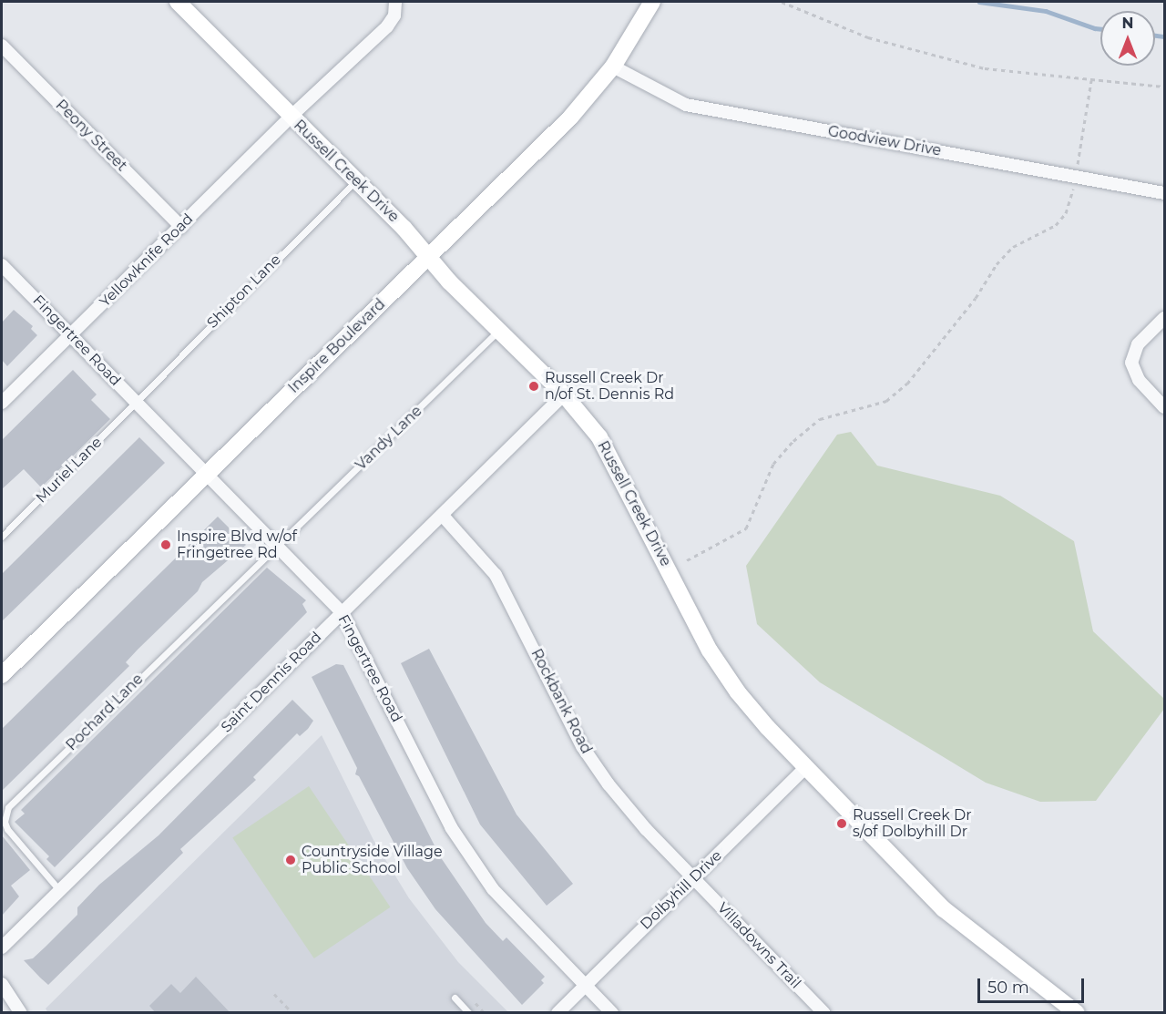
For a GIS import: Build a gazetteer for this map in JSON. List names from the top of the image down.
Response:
{
  "streets": {
    "street": [
      "Peony Street",
      "Goodview Drive",
      "Russell Creek Drive",
      "Yellowknife Road",
      "Fingertree Road",
      "Inspire Boulevard",
      "Saint Dennis Road",
      "Rockbank Road",
      "Dolbyhill Drive",
      "Villadowns Trail"
    ],
    "lane": [
      "Shipton Lane",
      "Vandy Lane",
      "Muriel Lane",
      "Pochard Lane"
    ]
  },
  "crossings": [
    ["Peony Street", "Yellowknife Road"],
    ["Goodview Drive", "Inspire Boulevard"],
    ["Russell Creek Drive", "Yellowknife Road"],
    ["Russell Creek Drive", "Shipton Lane"],
    ["Russell Creek Drive", "Inspire Boulevard"],
    ["Russell Creek Drive", "Vandy Lane"],
    ["Russell Creek Drive", "Saint Dennis Road"],
    ["Russell Creek Drive", "Dolbyhill Drive"],
    ["Yellowknife Road", "Fingertree Road"],
    ["Shipton Lane", "Fingertree Road"],
    ["Shipton Lane", "Muriel Lane"],
    ["Fingertree Road", "Inspire Boulevard"],
    ["Fingertree Road", "Vandy Lane"],
    ["Fingertree Road", "Muriel Lane"],
    ["Fingertree Road", "Saint Dennis Road"],
    ["Fingertree Road", "Pochard Lane"],
    ["Fingertree Road", "Dolbyhill Drive"],
    ["Vandy Lane", "Pochard Lane"],
    ["Saint Dennis Road", "Rockbank Road"],
    ["Saint Dennis Road", "Pochard Lane"],
    ["Rockbank Road", "Dolbyhill Drive"],
    ["Rockbank Road", "Villadowns Trail"],
    ["Dolbyhill Drive", "Villadowns Trail"]
  ],
  "places": [
    "Russell Creek Dr n/of St. Dennis Rd",
    "Inspire Blvd w/of Fringetree Rd",
    "Russell Creek Dr s/of Dolbyhill Dr",
    "Countryside Village Public School"
  ],
  "scale_bar": "50 m",
  "north": "top"
}
